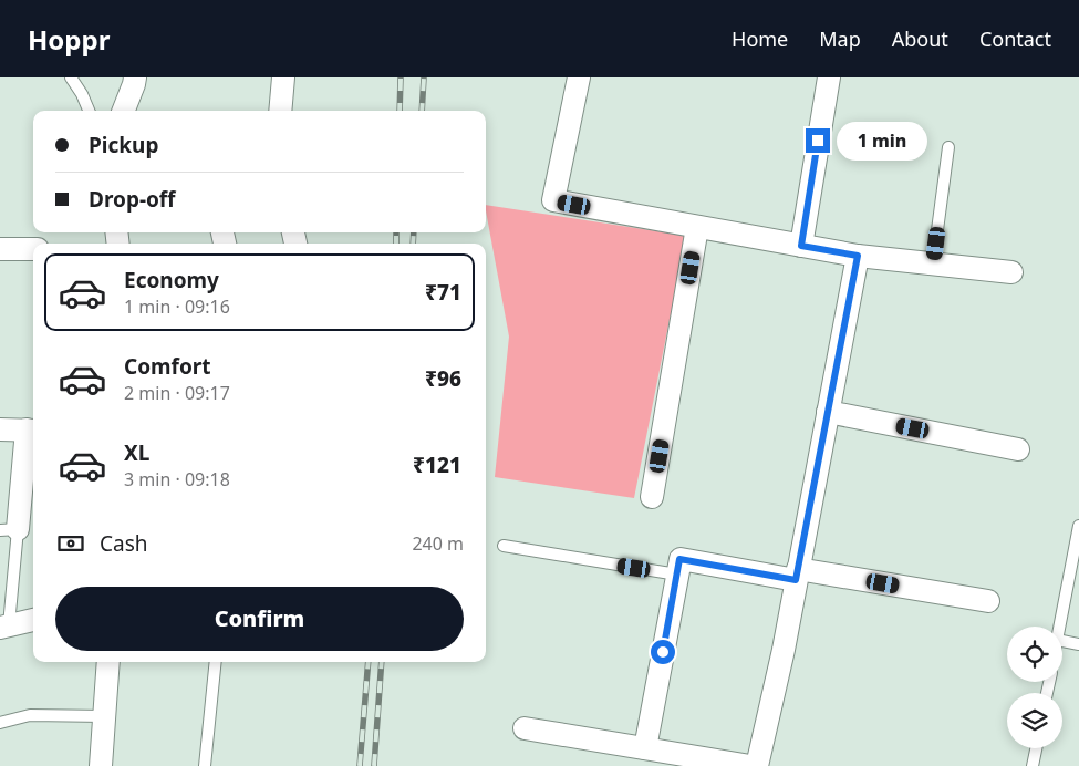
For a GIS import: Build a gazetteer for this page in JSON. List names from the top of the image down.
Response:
{
  "page": {
    "header": "Hoppr",
    "nav": [
      "Home",
      "Map",
      "About",
      "Contact"
    ],
    "banner": ["Pickup", "Drop-off"],
    "bubble": "1 min",
    "list": [
      {
        "name": "Economy",
        "note": "1 min · 09:16",
        "value": "₹71"
      },
      {
        "name": "Comfort",
        "note": "2 min · 09:17",
        "value": "₹96"
      },
      {
        "name": "XL",
        "note": "3 min · 09:18",
        "value": "₹121"
      }
    ],
    "pay": ["Cash", "240 m"],
    "buttons": "Confirm"
  }
}
